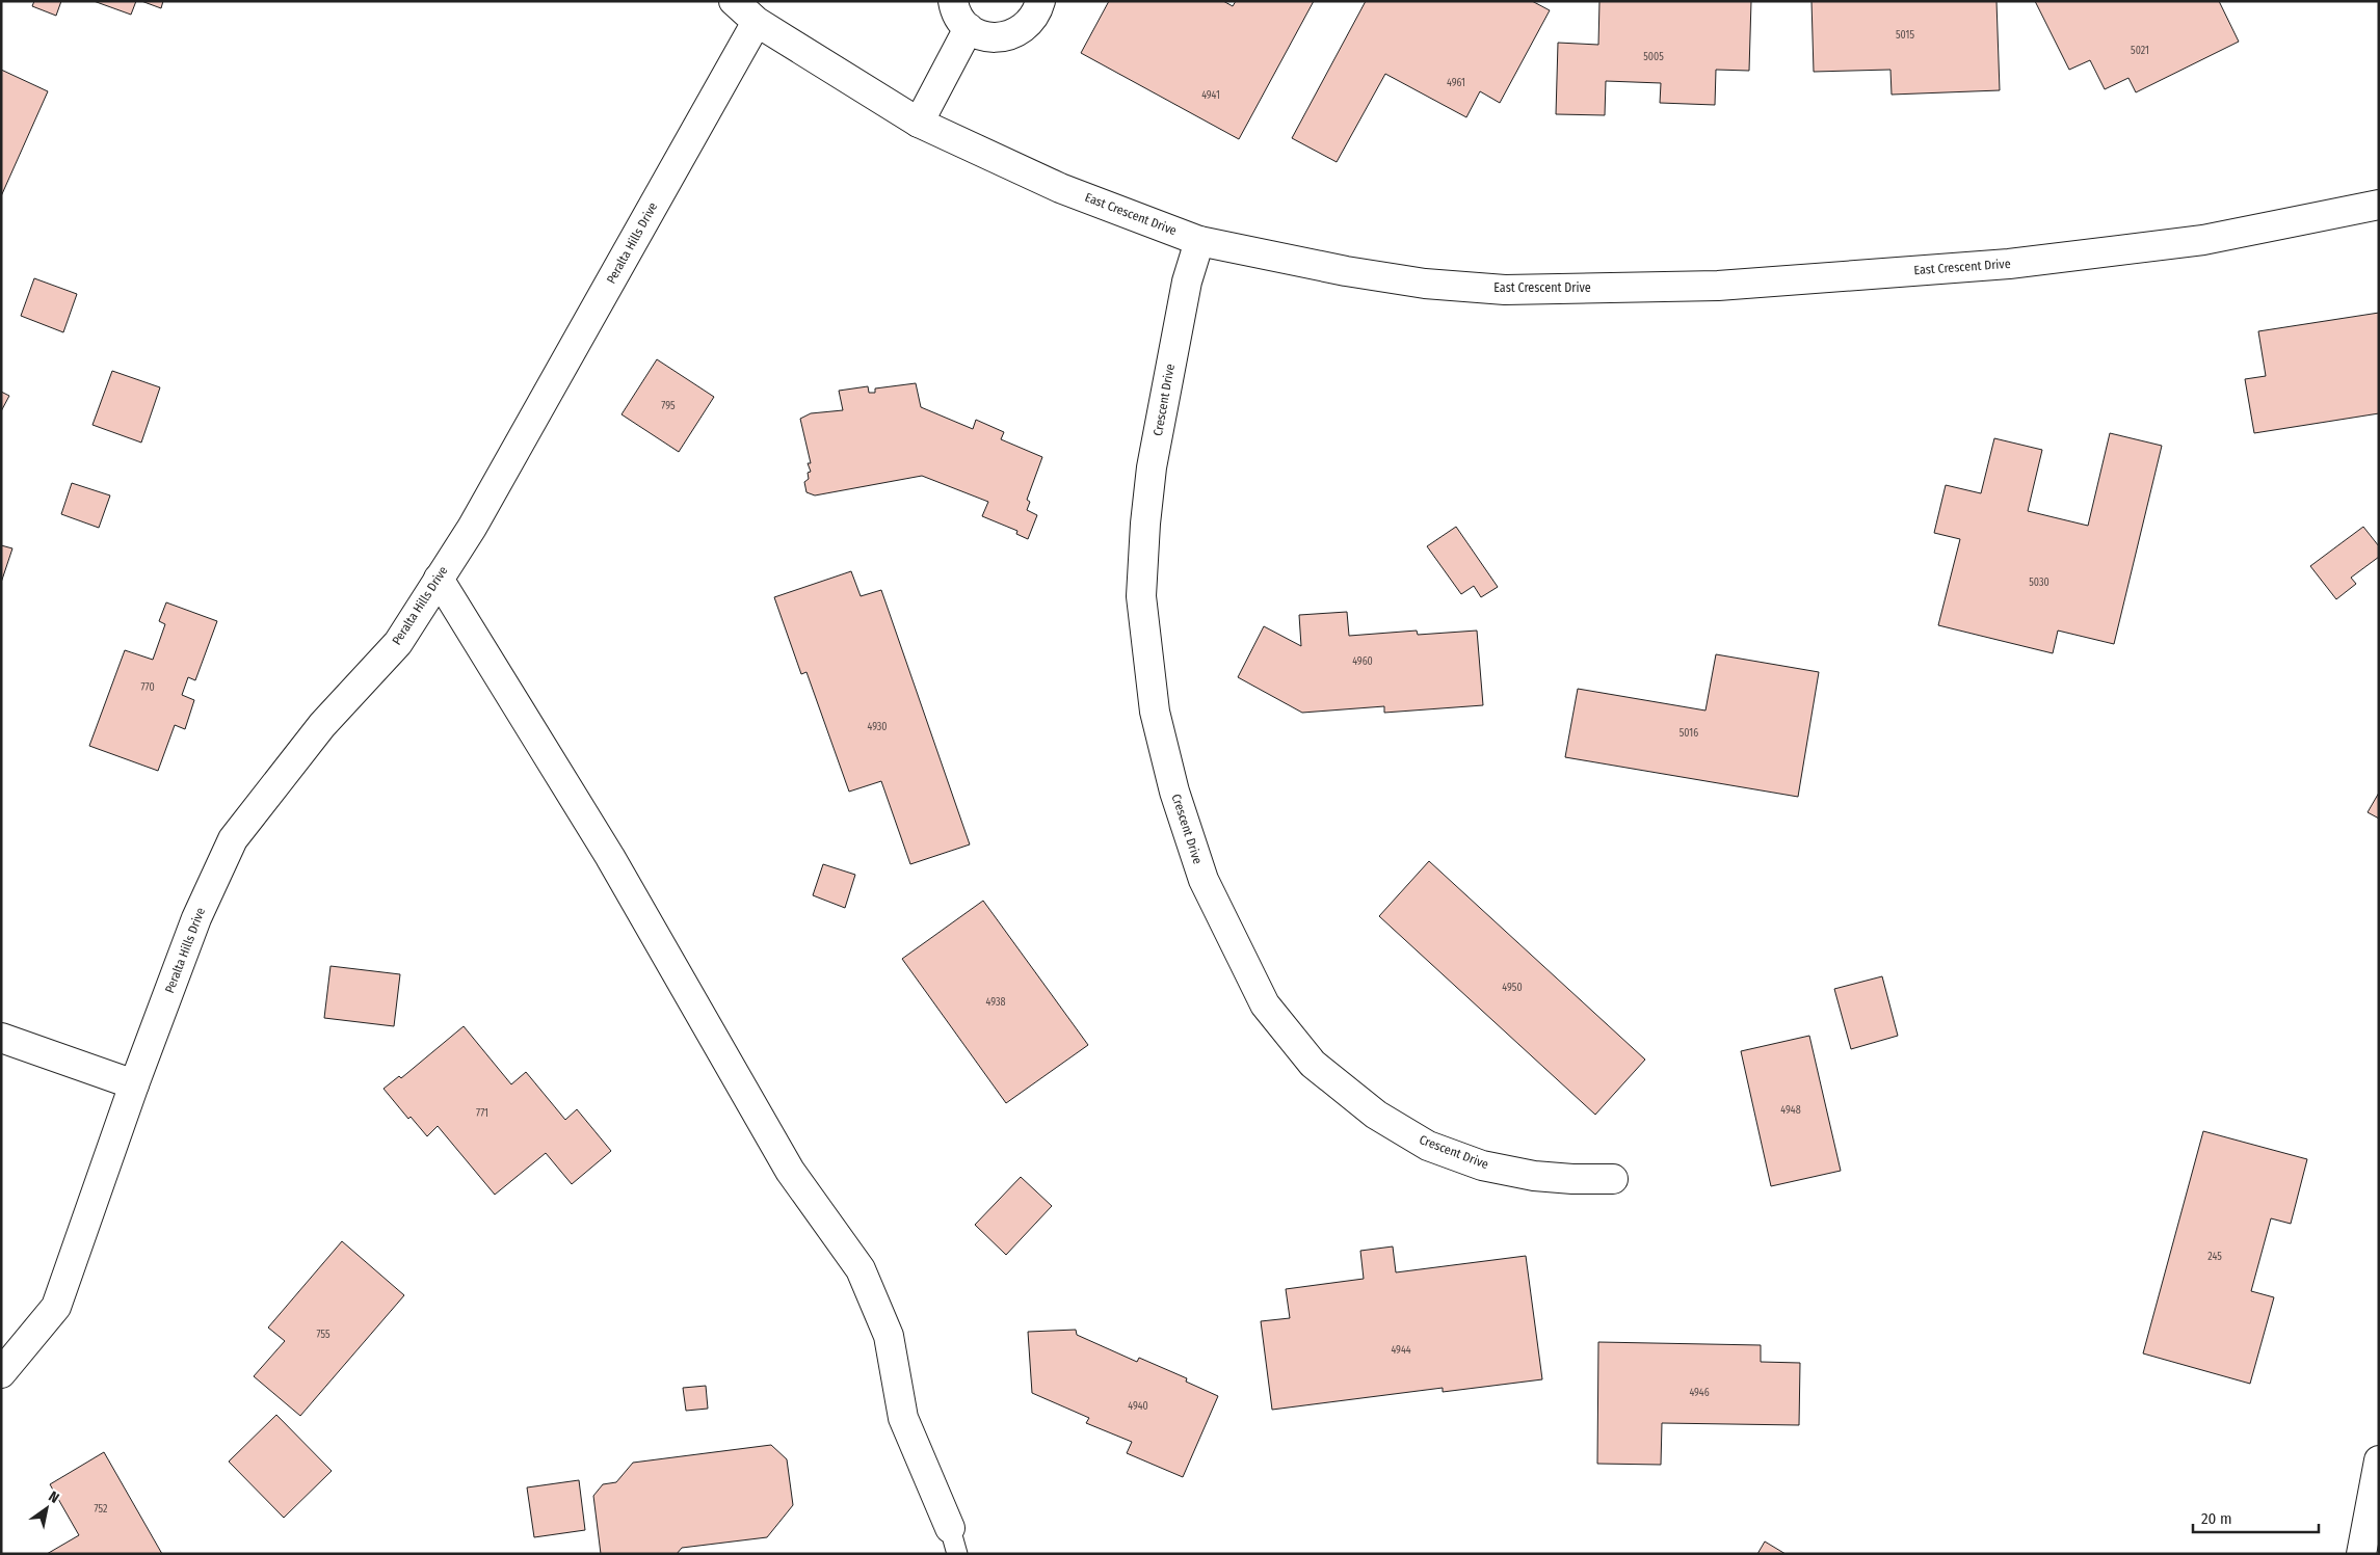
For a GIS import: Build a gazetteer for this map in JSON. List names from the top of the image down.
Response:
{
  "streets": {
    "street": ["East Crescent Drive", "Peralta Hills Drive", "Crescent Drive"]
  },
  "crossings": [
    ["East Crescent Drive", "Peralta Hills Drive"],
    ["East Crescent Drive", "Crescent Drive"]
  ],
  "house_numbers": [
    "5015",
    "5021",
    "5005",
    "4961",
    "4941",
    "795",
    "5030",
    "4960",
    "770",
    "4930",
    "5016",
    "4950",
    "4938",
    "4948",
    "771",
    "245",
    "755",
    "4944",
    "4946",
    "4940",
    "752"
  ],
  "scale_bar": "20 m",
  "north": "top right"
}
